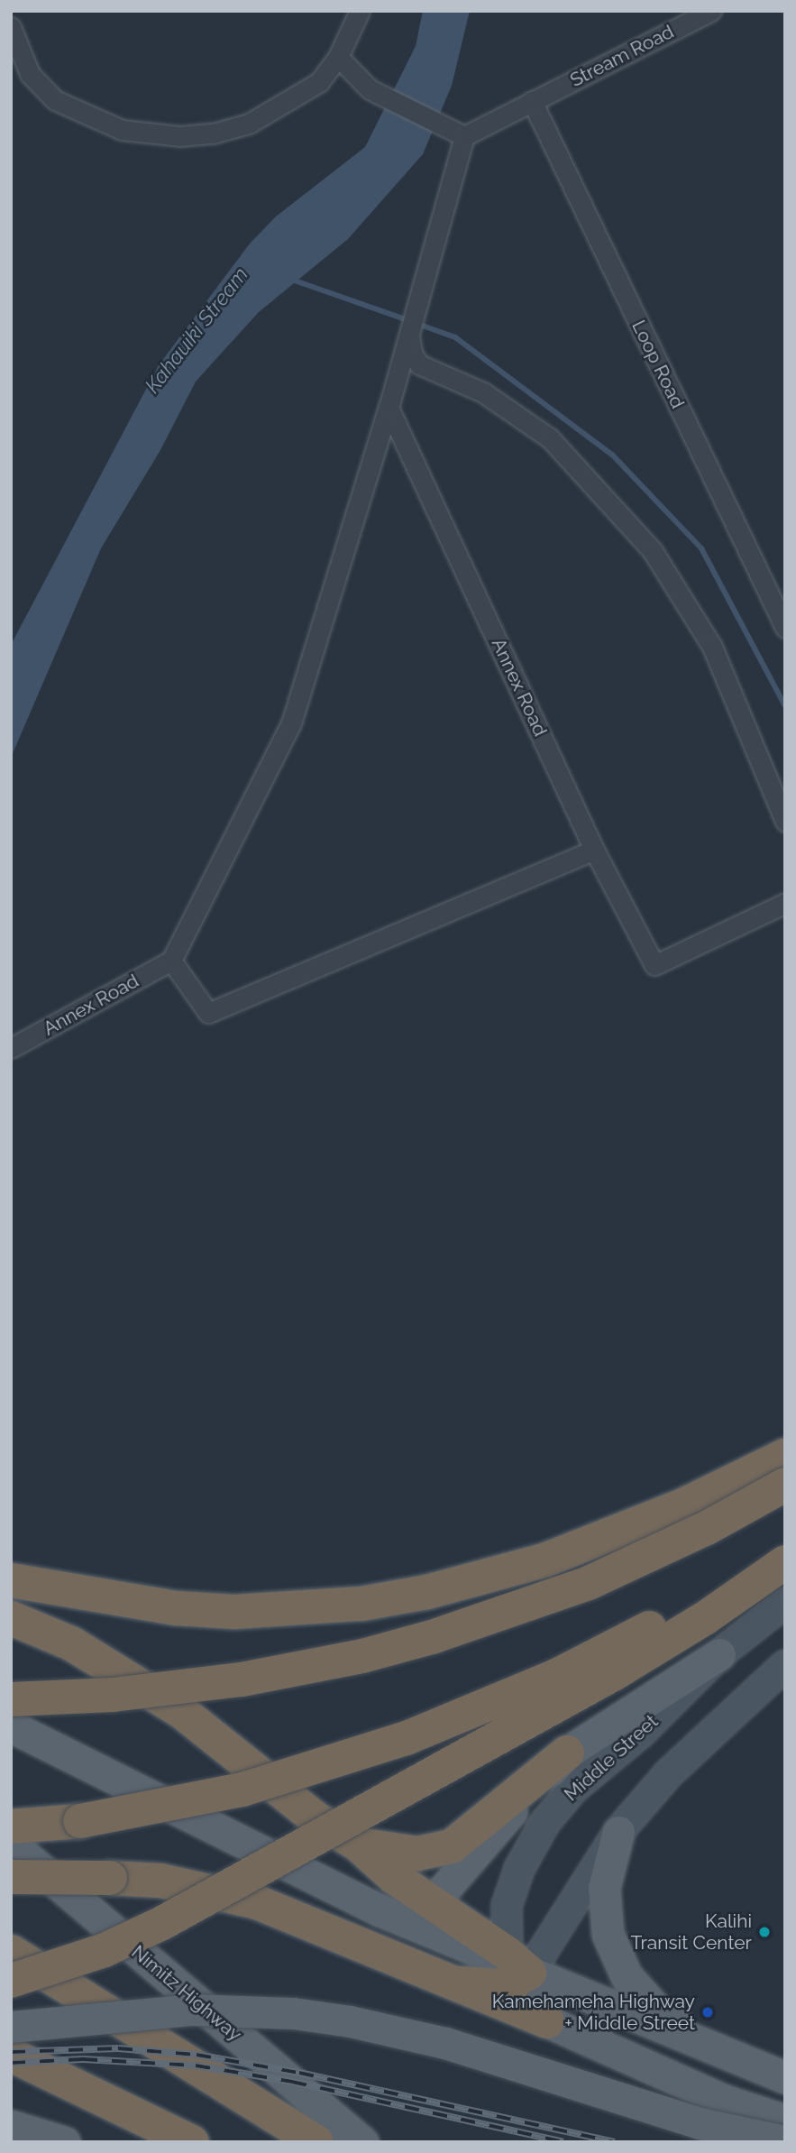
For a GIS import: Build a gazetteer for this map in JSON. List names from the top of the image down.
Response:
{
  "streets": {
    "main road": ["Middle Street", "Nimitz Highway"],
    "street": ["Stream Road", "Loop Road", "Annex Road"]
  },
  "crossings": [
    ["Stream Road", "Loop Road"]
  ],
  "water": ["Kahauiki Stream"],
  "places": ["Kalihi Transit Center", "Kamehameha Highway + Middle Street"]
}
